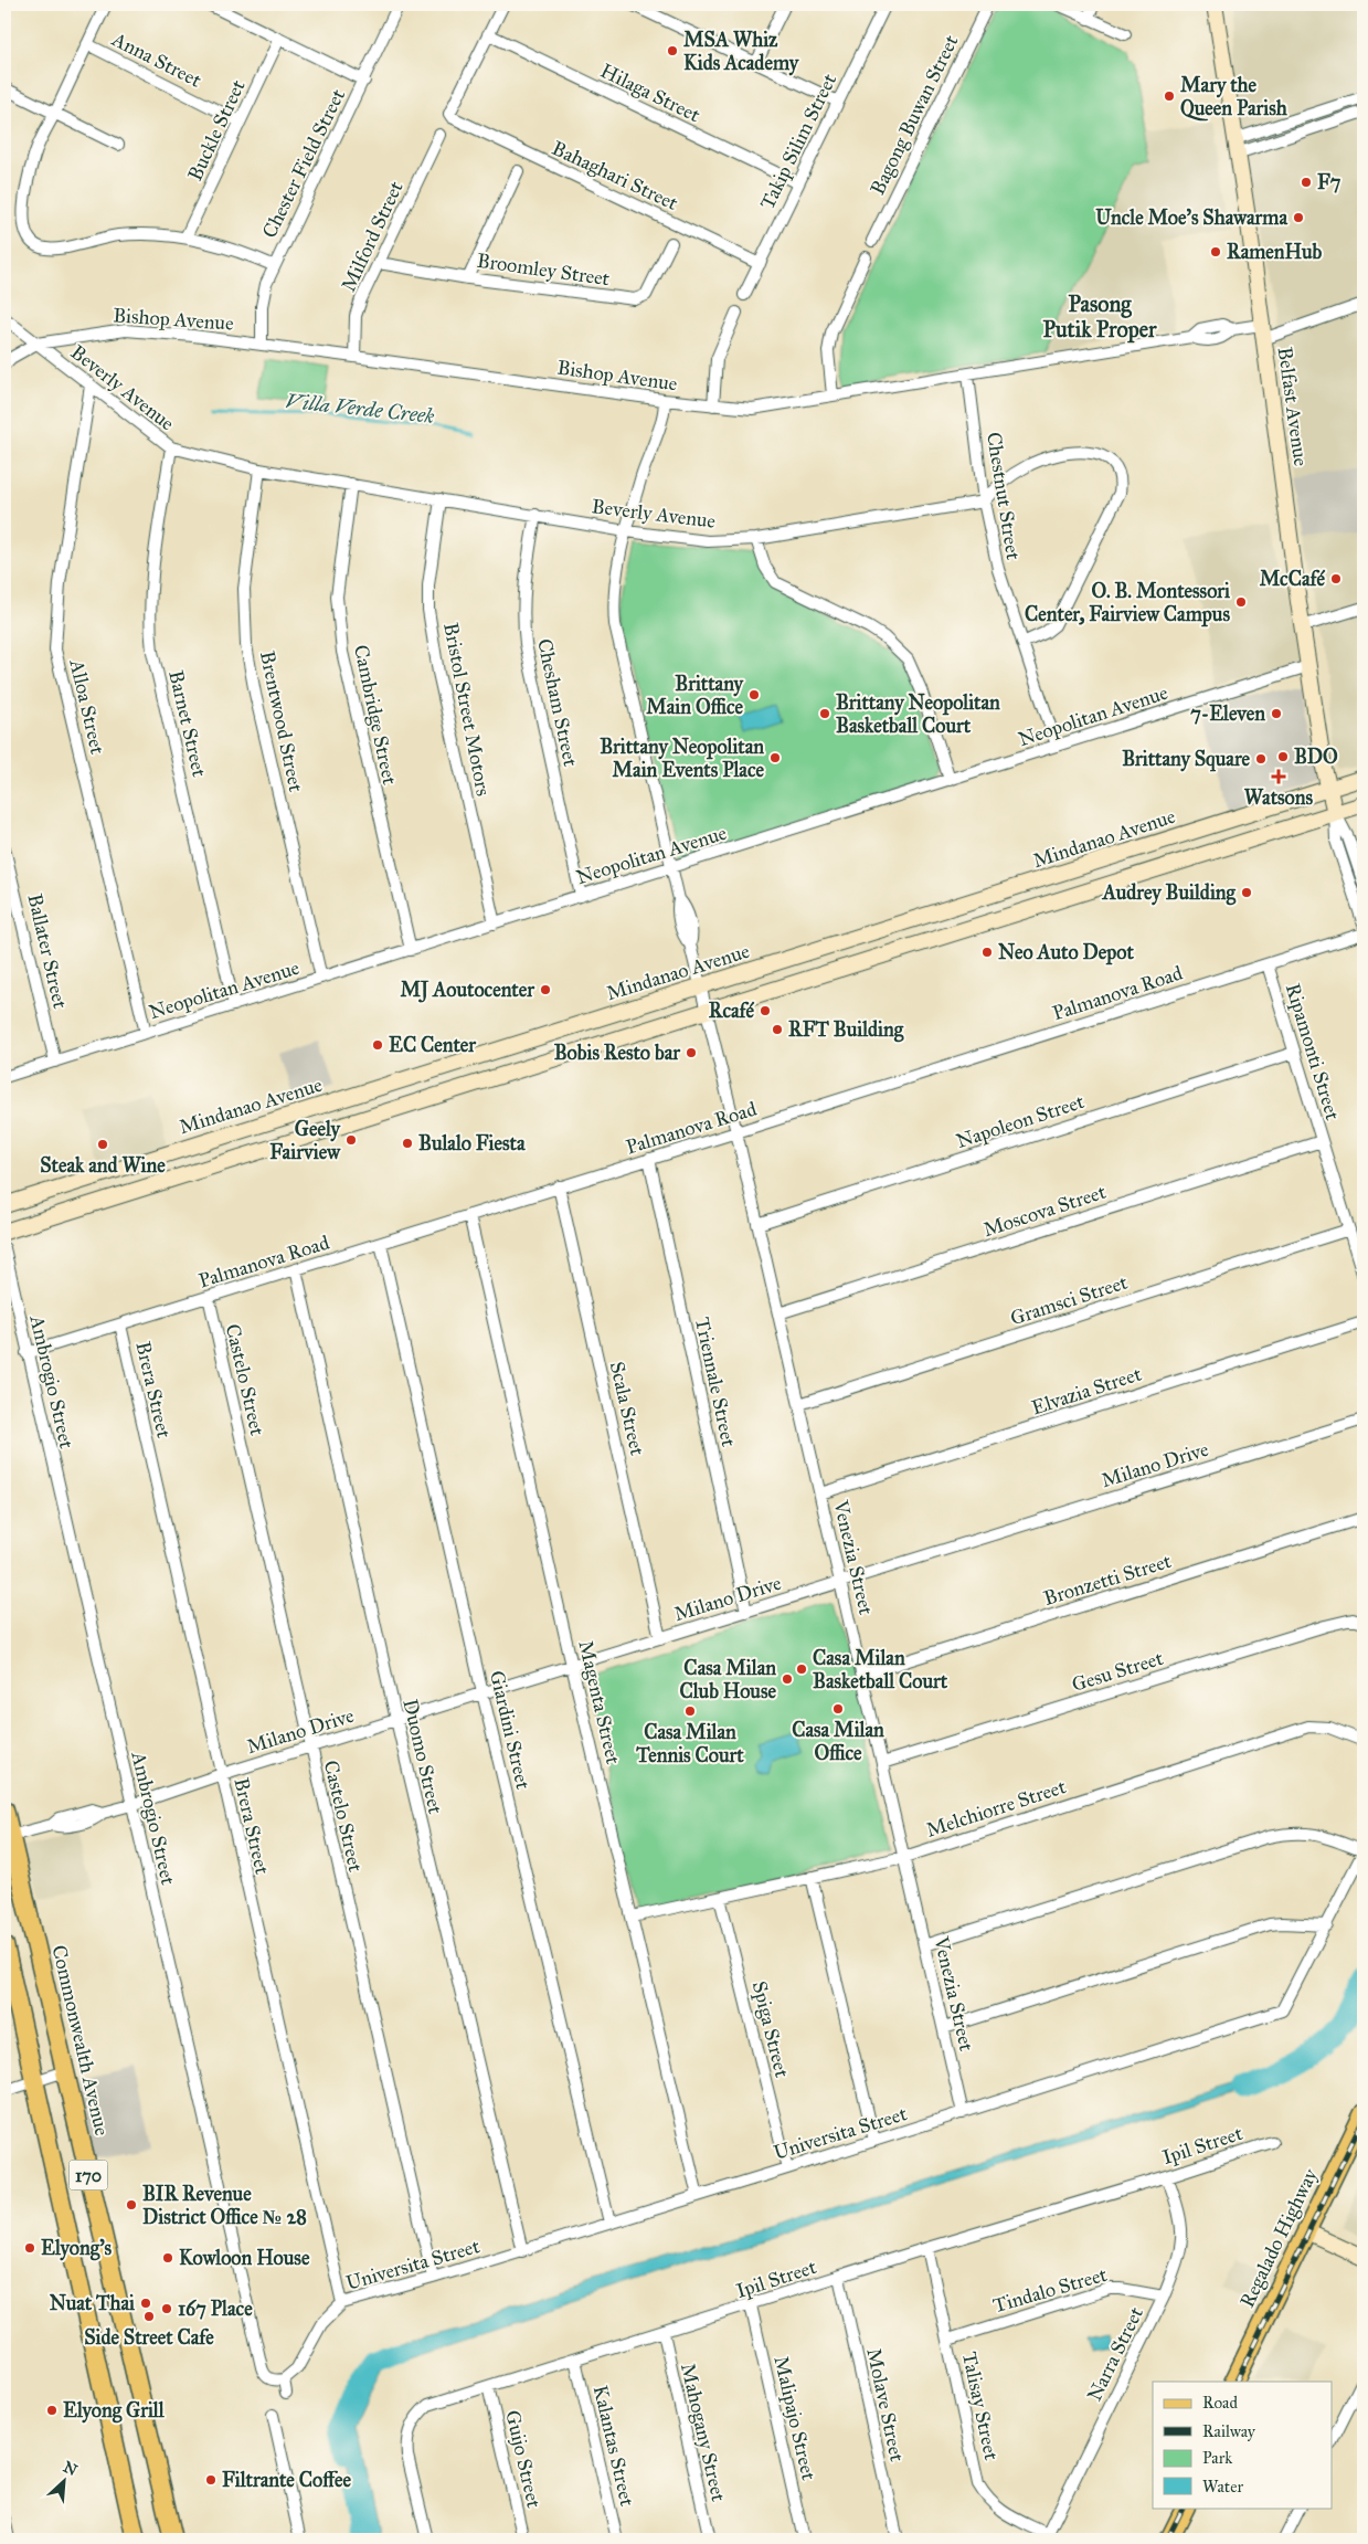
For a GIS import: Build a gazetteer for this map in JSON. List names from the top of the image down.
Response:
{
  "streets": {
    "main road": [
      "Belfast Avenue",
      "Mindanao Avenue",
      "Commonwealth Avenue",
      "170",
      "Regalado Highway"
    ],
    "street": [
      "Anna Street",
      "Hilaga Street",
      "Bagong Buwan Street",
      "Buckle Street",
      "Takip Silim Street",
      "Chester Field Street",
      "Bahaghari Street",
      "Milford Street",
      "Broomley Street",
      "Bishop Avenue",
      "Beverly Avenue",
      "Chestnut Street",
      "Chesham Street",
      "Alloa Street",
      "Bristol Street Motors",
      "Cambridge Street",
      "Neopolitan Avenue",
      "Brentwood Street",
      "Barnet Street",
      "Ballater Street",
      "Palmanova Road",
      "Ripamonti Street",
      "Napoleon Street",
      "Moscova Street",
      "Gramsci Street",
      "Castelo Street",
      "Ambrogio Street",
      "Triennale Street",
      "Brera Street",
      "Elvazia Street",
      "Scala Street",
      "Milano Drive",
      "Venezia Street",
      "Bronzetti Street",
      "Gesu Street",
      "Magenta Street",
      "Giardini Street",
      "Duomo Street",
      "Melchiorre Street",
      "Spiga Street",
      "Universita Street",
      "Ipil Street",
      "Tindalo Street",
      "Narra Street",
      "Molave Street",
      "Talisay Street",
      "Malipajo Street",
      "Mahogany Street",
      "Kalantas Street",
      "Guijo Street"
    ]
  },
  "crossings": [
    ["Anna Street", "Buckle Street"],
    ["Hilaga Street", "Takip Silim Street"],
    ["Hilaga Street", "Bahaghari Street"],
    ["Takip Silim Street", "Bahaghari Street"],
    ["Chester Field Street", "Bishop Avenue"],
    ["Milford Street", "Broomley Street"],
    ["Milford Street", "Bishop Avenue"],
    ["Bishop Avenue", "Beverly Avenue"],
    ["Bishop Avenue", "Belfast Avenue"],
    ["Bishop Avenue", "Chestnut Street"],
    ["Bishop Avenue", "Venezia Street"],
    ["Beverly Avenue", "Chestnut Street"],
    ["Beverly Avenue", "Chesham Street"],
    ["Beverly Avenue", "Alloa Street"],
    ["Beverly Avenue", "Bristol Street Motors"],
    ["Beverly Avenue", "Cambridge Street"],
    ["Beverly Avenue", "Brentwood Street"],
    ["Beverly Avenue", "Barnet Street"],
    ["Beverly Avenue", "Venezia Street"],
    ["Belfast Avenue", "Neopolitan Avenue"],
    ["Belfast Avenue", "Mindanao Avenue"],
    ["Chestnut Street", "Neopolitan Avenue"],
    ["Chesham Street", "Neopolitan Avenue"],
    ["Alloa Street", "Neopolitan Avenue"],
    ["Bristol Street Motors", "Neopolitan Avenue"],
    ["Cambridge Street", "Neopolitan Avenue"],
    ["Neopolitan Avenue", "Brentwood Street"],
    ["Neopolitan Avenue", "Barnet Street"],
    ["Neopolitan Avenue", "Ballater Street"],
    ["Neopolitan Avenue", "Venezia Street"],
    ["Mindanao Avenue", "Venezia Street"],
    ["Palmanova Road", "Ripamonti Street"],
    ["Palmanova Road", "Castelo Street"],
    ["Palmanova Road", "Ambrogio Street"],
    ["Palmanova Road", "Triennale Street"],
    ["Palmanova Road", "Brera Street"],
    ["Palmanova Road", "Scala Street"],
    ["Palmanova Road", "Venezia Street"],
    ["Palmanova Road", "Magenta Street"],
    ["Palmanova Road", "Giardini Street"],
    ["Palmanova Road", "Duomo Street"],
    ["Ripamonti Street", "Napoleon Street"],
    ["Ripamonti Street", "Moscova Street"],
    ["Ripamonti Street", "Gramsci Street"],
    ["Napoleon Street", "Venezia Street"],
    ["Moscova Street", "Venezia Street"],
    ["Gramsci Street", "Venezia Street"],
    ["Castelo Street", "Milano Drive"],
    ["Castelo Street", "Universita Street"],
    ["Ambrogio Street", "Milano Drive"],
    ["Ambrogio Street", "Universita Street"],
    ["Triennale Street", "Milano Drive"],
    ["Brera Street", "Milano Drive"],
    ["Brera Street", "Universita Street"],
    ["Elvazia Street", "Venezia Street"],
    ["Scala Street", "Milano Drive"],
    ["Milano Drive", "Venezia Street"],
    ["Milano Drive", "Magenta Street"],
    ["Milano Drive", "Giardini Street"],
    ["Milano Drive", "Duomo Street"],
    ["Milano Drive", "Commonwealth Avenue"],
    ["Venezia Street", "Bronzetti Street"],
    ["Venezia Street", "Gesu Street"],
    ["Venezia Street", "Melchiorre Street"],
    ["Venezia Street", "Universita Street"],
    ["Magenta Street", "Melchiorre Street"],
    ["Magenta Street", "Universita Street"],
    ["Giardini Street", "Universita Street"],
    ["Duomo Street", "Universita Street"],
    ["Melchiorre Street", "Spiga Street"],
    ["Spiga Street", "Universita Street"],
    ["Ipil Street", "Narra Street"],
    ["Ipil Street", "Molave Street"],
    ["Ipil Street", "Talisay Street"],
    ["Ipil Street", "Malipajo Street"],
    ["Ipil Street", "Mahogany Street"],
    ["Ipil Street", "Kalantas Street"],
    ["Ipil Street", "Guijo Street"],
    ["Tindalo Street", "Narra Street"],
    ["Tindalo Street", "Talisay Street"],
    ["Narra Street", "Talisay Street"]
  ],
  "districts": ["Pasong Putik Proper"],
  "water": ["Villa Verde Creek"],
  "places": {
    "other": [
      "MSA Whiz Kids Academy",
      "Mary the Queen Parish",
      "F7",
      "Uncle Moe's Shawarma",
      "RamenHub",
      "McCafé",
      "O. B. Montessori Center, Fairview Campus",
      "Brittany Main Office",
      "Brittany Neopolitan Basketball Court",
      "7-Eleven",
      "BDO",
      "Brittany Neopolitan Main Events Place",
      "Brittany Square",
      "Audrey Building",
      "Neo Auto Depot",
      "MJ Aoutocenter",
      "Rcafé",
      "RFT Building",
      "EC Center",
      "Bobis Resto bar",
      "Geely Fairview",
      "Bulalo Fiesta",
      "Steak and Wine",
      "Casa Milan Basketball Court",
      "Casa Milan Club House",
      "Casa Milan Office",
      "Casa Milan Tennis Court",
      "BIR Revenue District Office № 28",
      "Elyong's",
      "Kowloon House",
      "Nuat Thai",
      "167 Place",
      "Side Street Cafe",
      "Elyong Grill",
      "Filtrante Coffee"
    ],
    "health": ["Watsons"]
  },
  "legend": [
    "Road",
    "Railway",
    "Park",
    "Water"
  ],
  "north": "top right"
}
